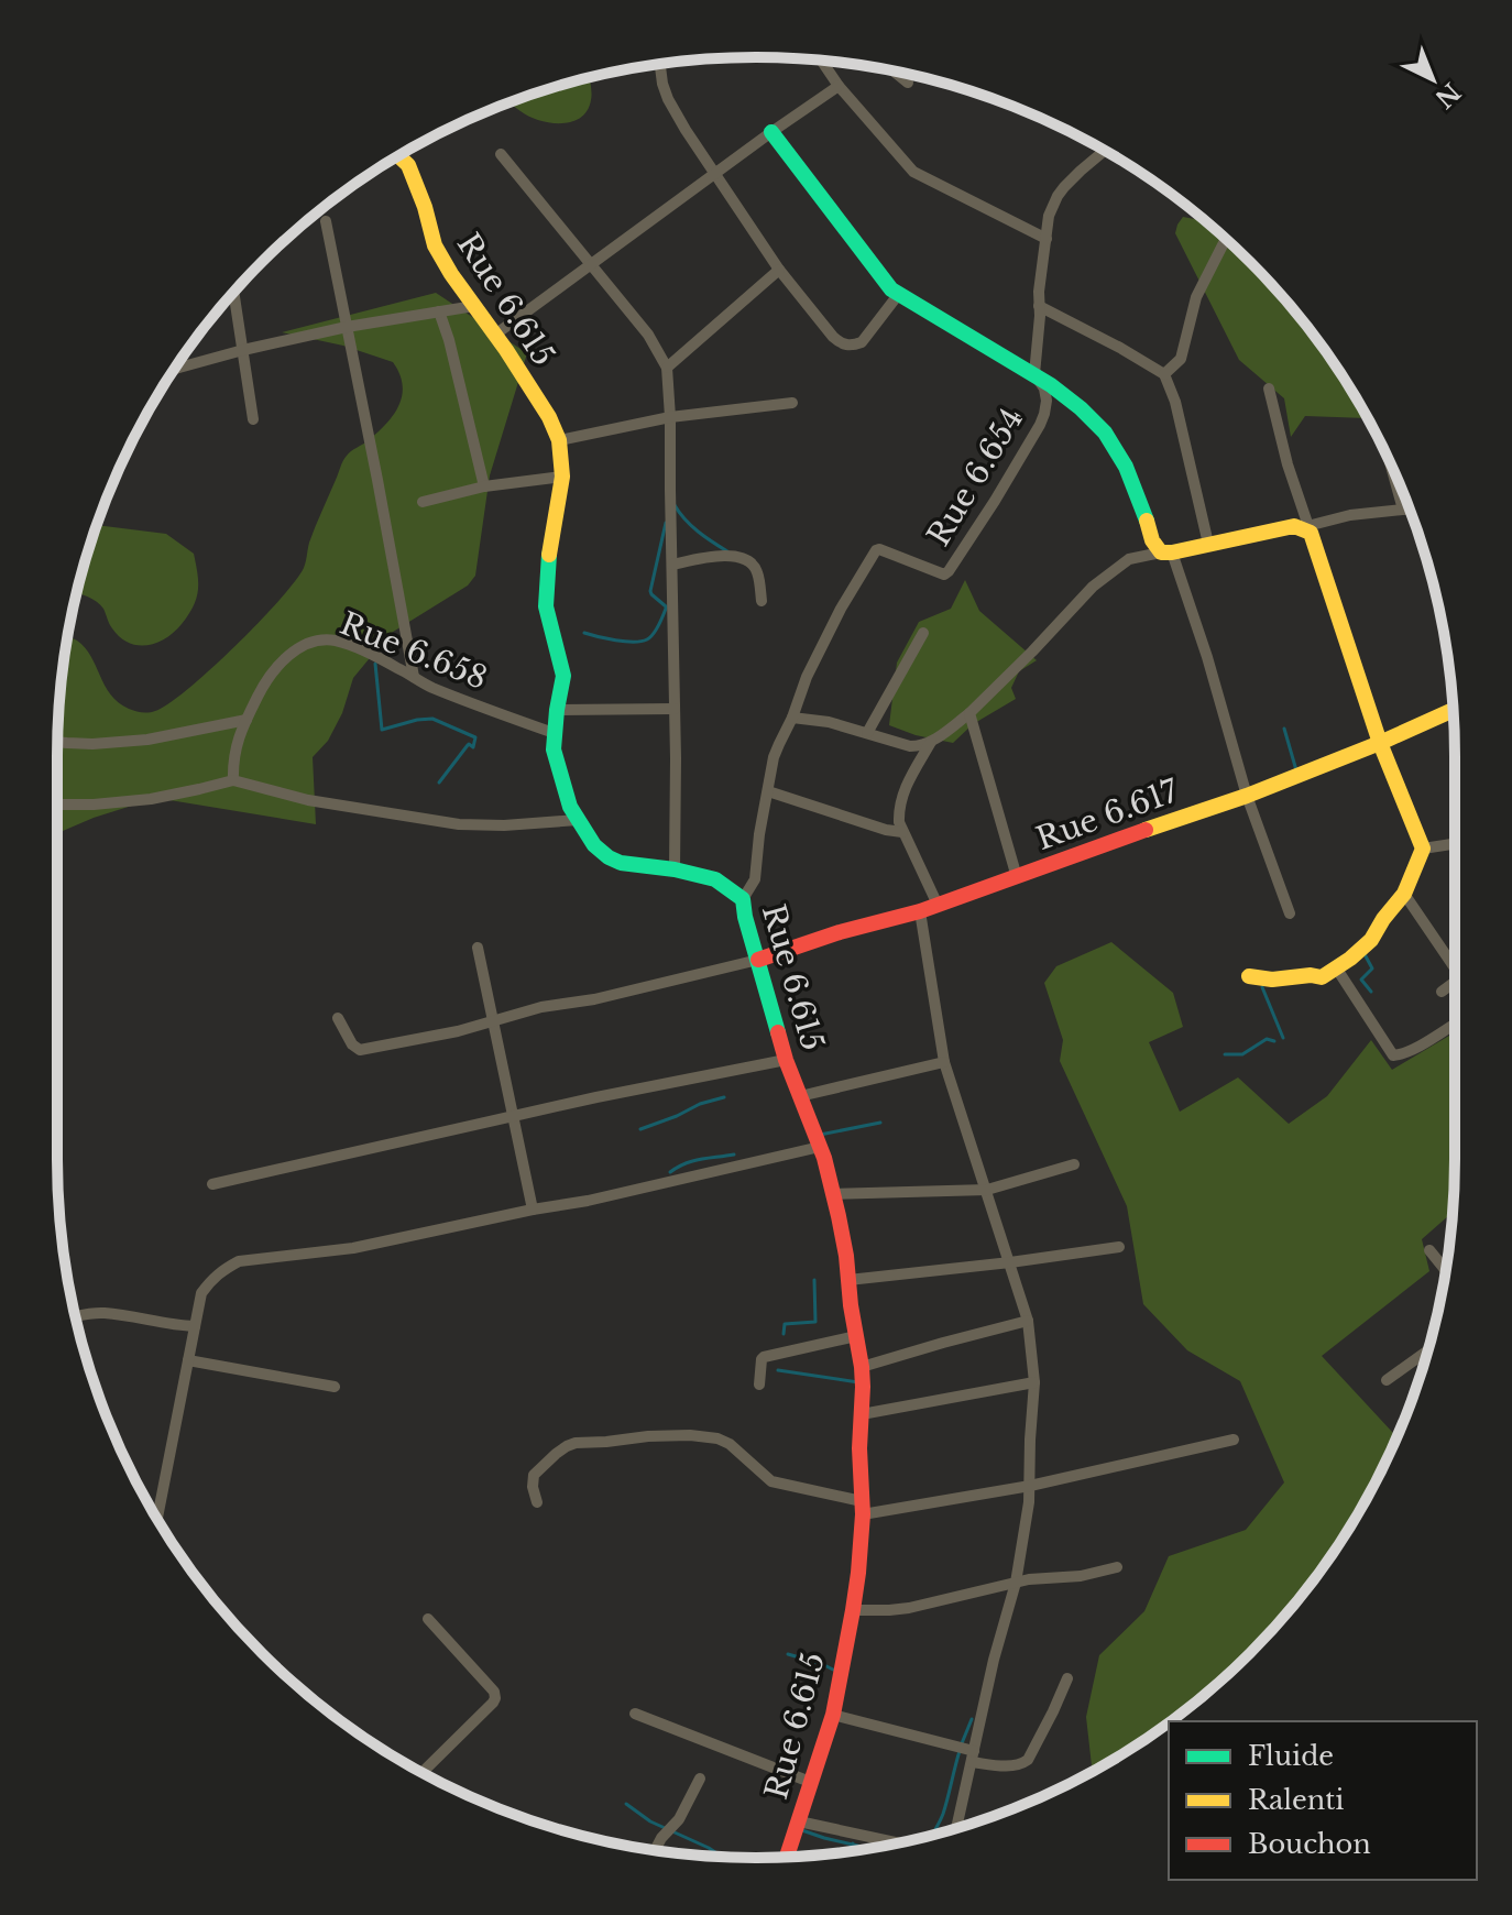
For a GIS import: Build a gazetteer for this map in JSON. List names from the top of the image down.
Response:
{
  "streets": {
    "street": [
      "Rue 6.615",
      "Rue 6.654",
      "Rue 6.658",
      "Rue 6.617"
    ]
  },
  "crossings": [
    ["Rue 6.615", "Rue 6.654"],
    ["Rue 6.615", "Rue 6.658"],
    ["Rue 6.615", "Rue 6.617"]
  ],
  "legend": ["Fluide", "Ralenti", "Bouchon"],
  "north": "bottom right"
}
